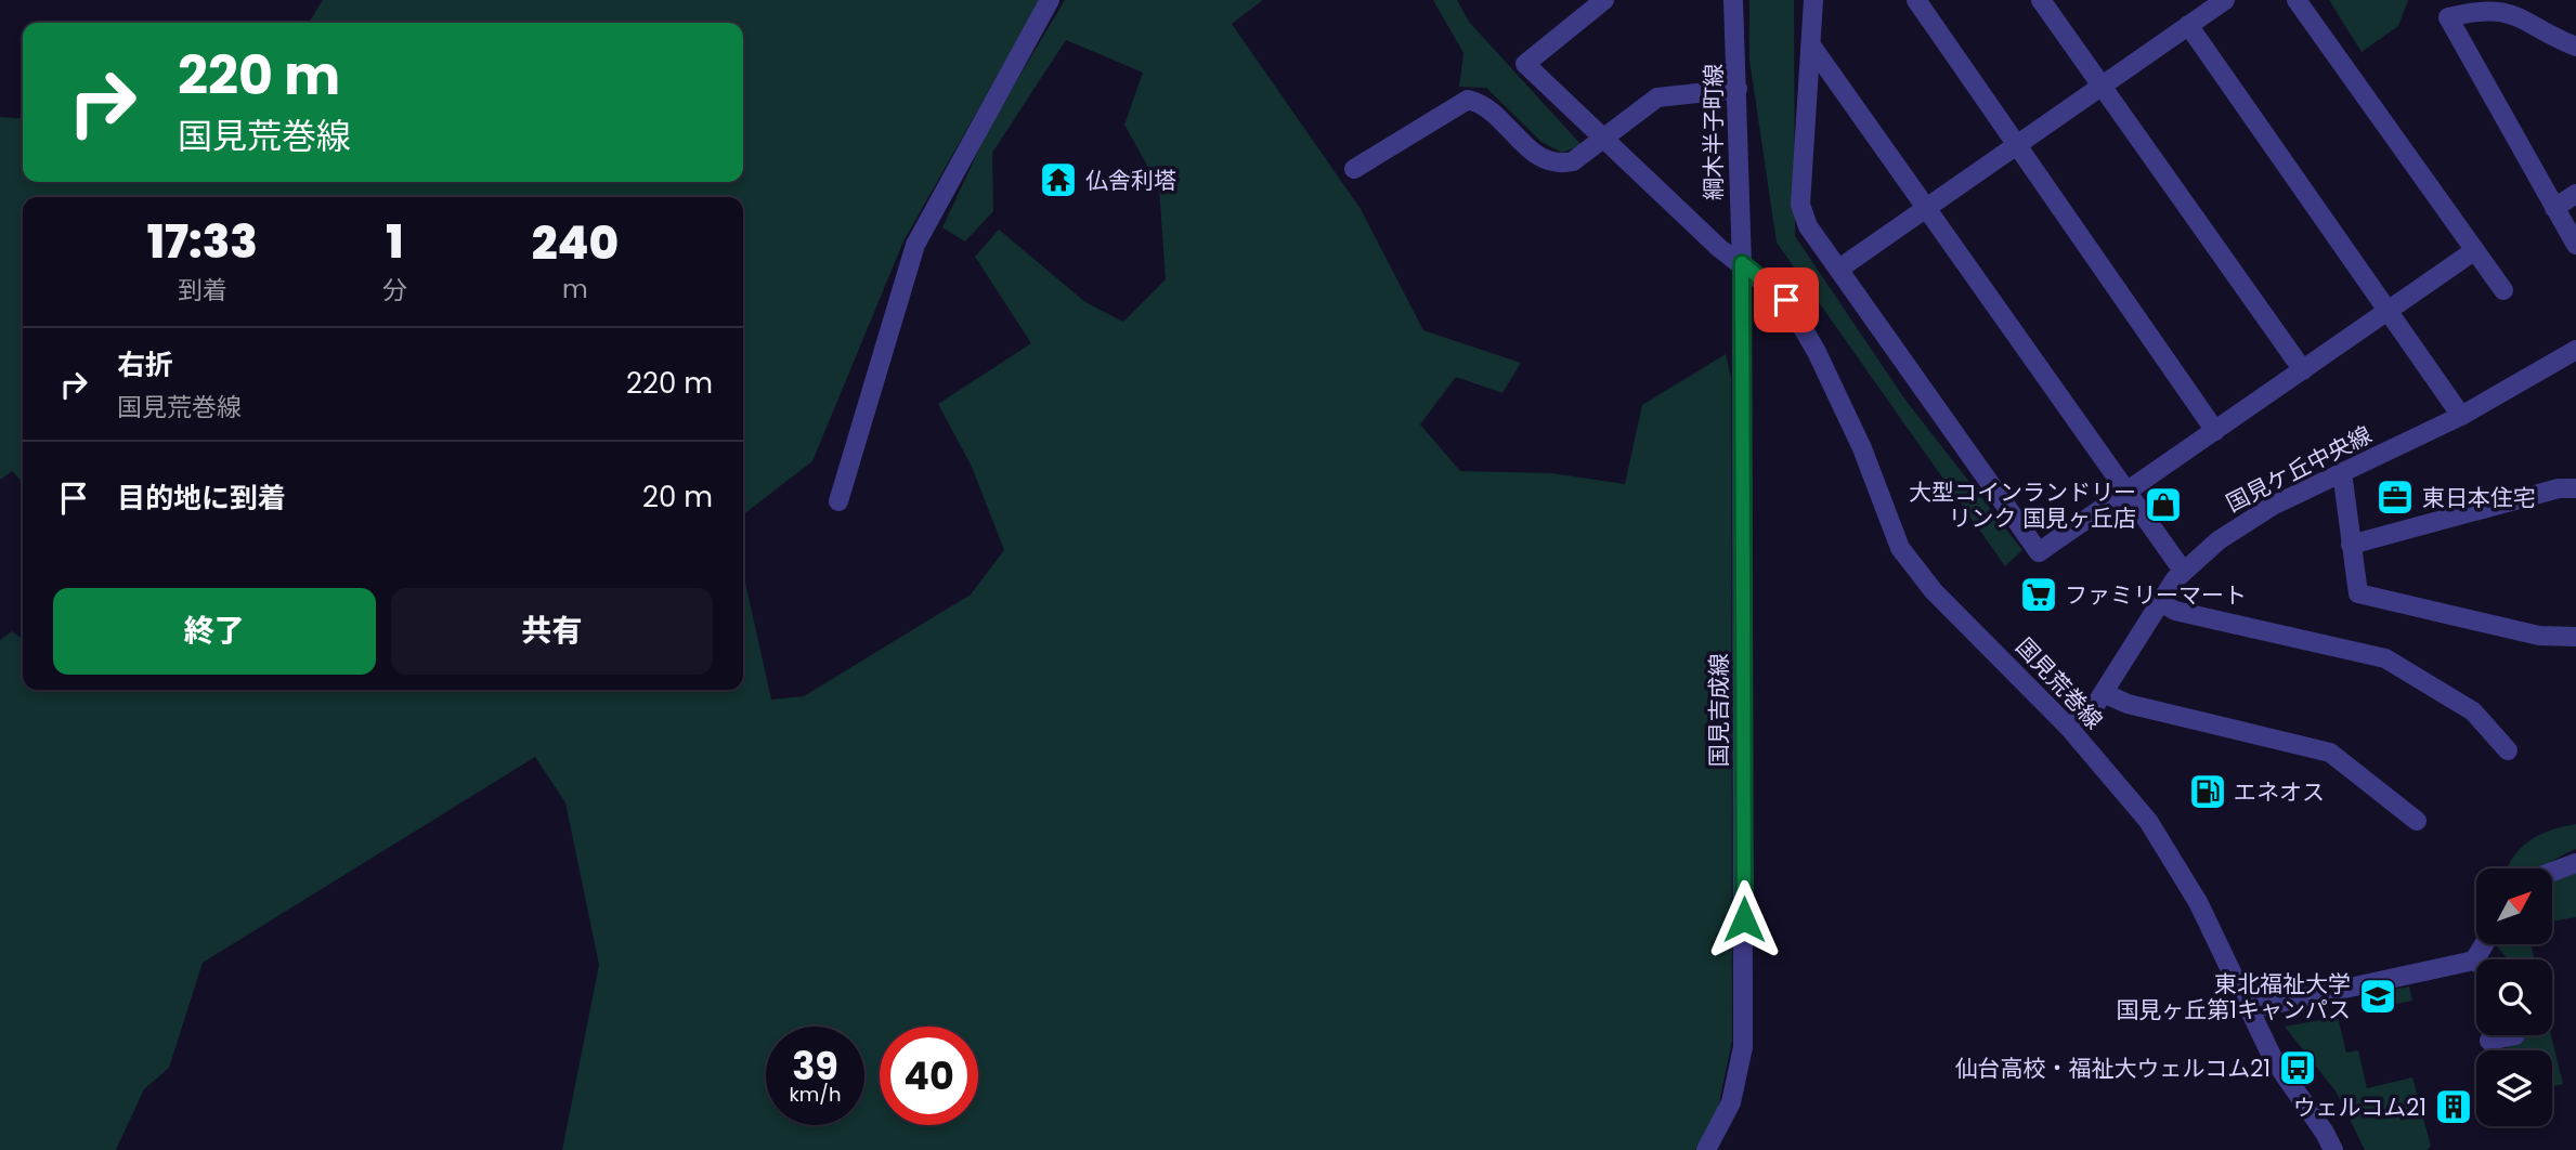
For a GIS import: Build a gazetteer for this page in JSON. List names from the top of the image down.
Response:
{
  "streets": {
    "street": [
      "綱木半子町線",
      "国見ケ丘中央線",
      "国見荒巻線",
      "国見吉成線"
    ]
  },
  "crossings": [
    ["綱木半子町線", "国見荒巻線"],
    ["綱木半子町線", "国見吉成線"],
    ["国見ケ丘中央線", "国見荒巻線"],
    ["国見荒巻線", "国見吉成線"]
  ],
  "places": {
    "temple": ["仏舎利塔"],
    "office": ["東日本住宅"],
    "shop": ["大型コインランドリー リンク 国見ヶ丘店"],
    "supermarket": ["ファミリーマート"],
    "fuel station": ["エネオス"],
    "school or university": ["東北福祉大学 国見ヶ丘第1キャンパス"],
    "bus stop": ["仙台高校・福祉大ウェルコム21"],
    "building": ["ウェルコム21"]
  },
  "north": "top right",
  "page": {
    "turn": ["220 m", "国見荒巻線"],
    "eta": [
      "17:33",
      "到着",
      "1",
      "分",
      "240",
      "m"
    ],
    "list": [
      {
        "name": "右折",
        "note": "国見荒巻線",
        "value": "220 m"
      },
      {
        "name": "目的地に到着",
        "value": "20 m"
      }
    ],
    "buttons": ["終了", "共有"],
    "speed": "39 km/h",
    "limit": "40"
  }
}
